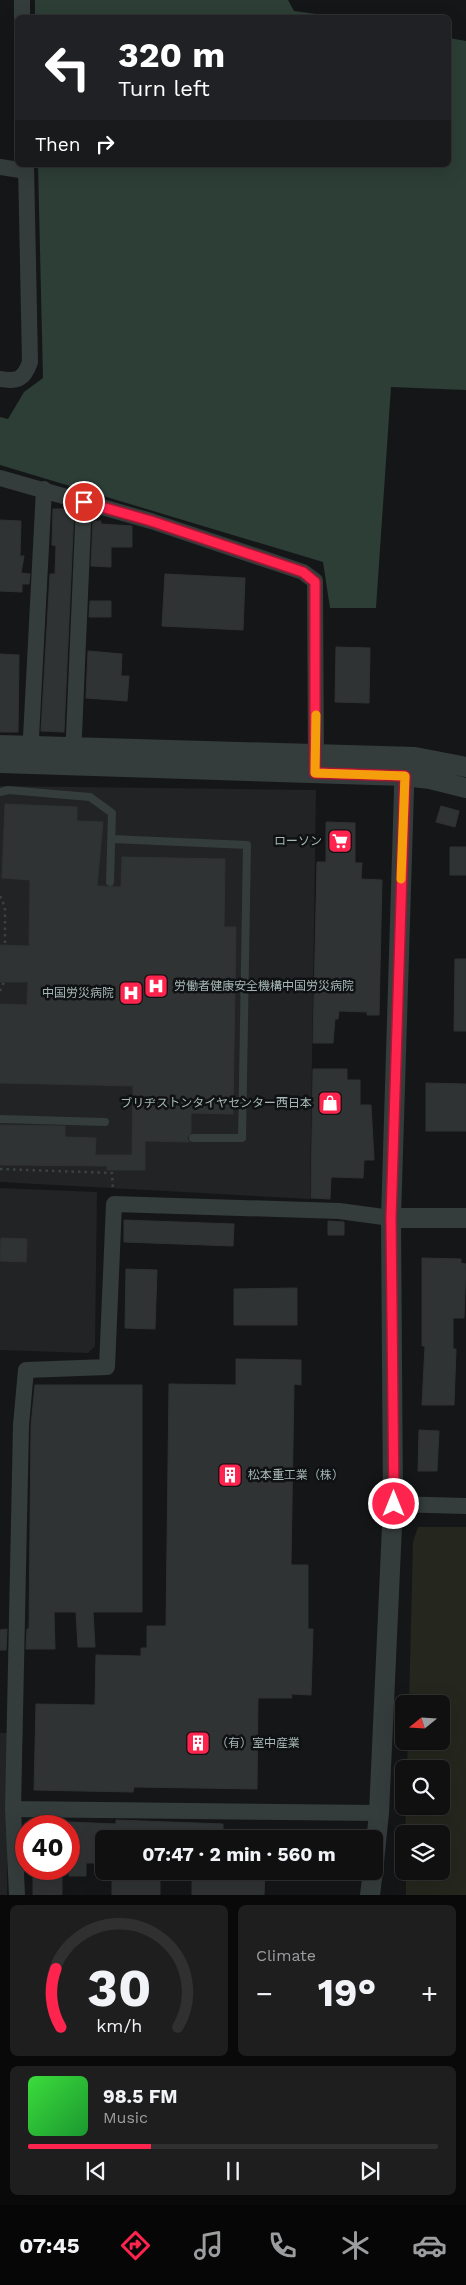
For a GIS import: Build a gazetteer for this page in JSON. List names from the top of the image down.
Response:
{
  "places": {
    "supermarket": ["ローソン"],
    "hospital": ["労働者健康安全機構中国労災病院", "中国労災病院"],
    "shop": ["ブリヂストンタイヤセンター西日本"],
    "building": ["松本重工業（株）", "（有）室中産業"]
  },
  "north": "left",
  "page": {
    "turn": ["320 m", "Turn left"],
    "then": "Then",
    "limit": "40",
    "trip": "07:47 · 2 min · 560 m",
    "tile": "Climate",
    "heat": ["−", "19°", "+"],
    "song": ["98.5 FM", "Music"],
    "tabs": "07:45",
    "gauge": ["30", "km/h"]
  }
}
